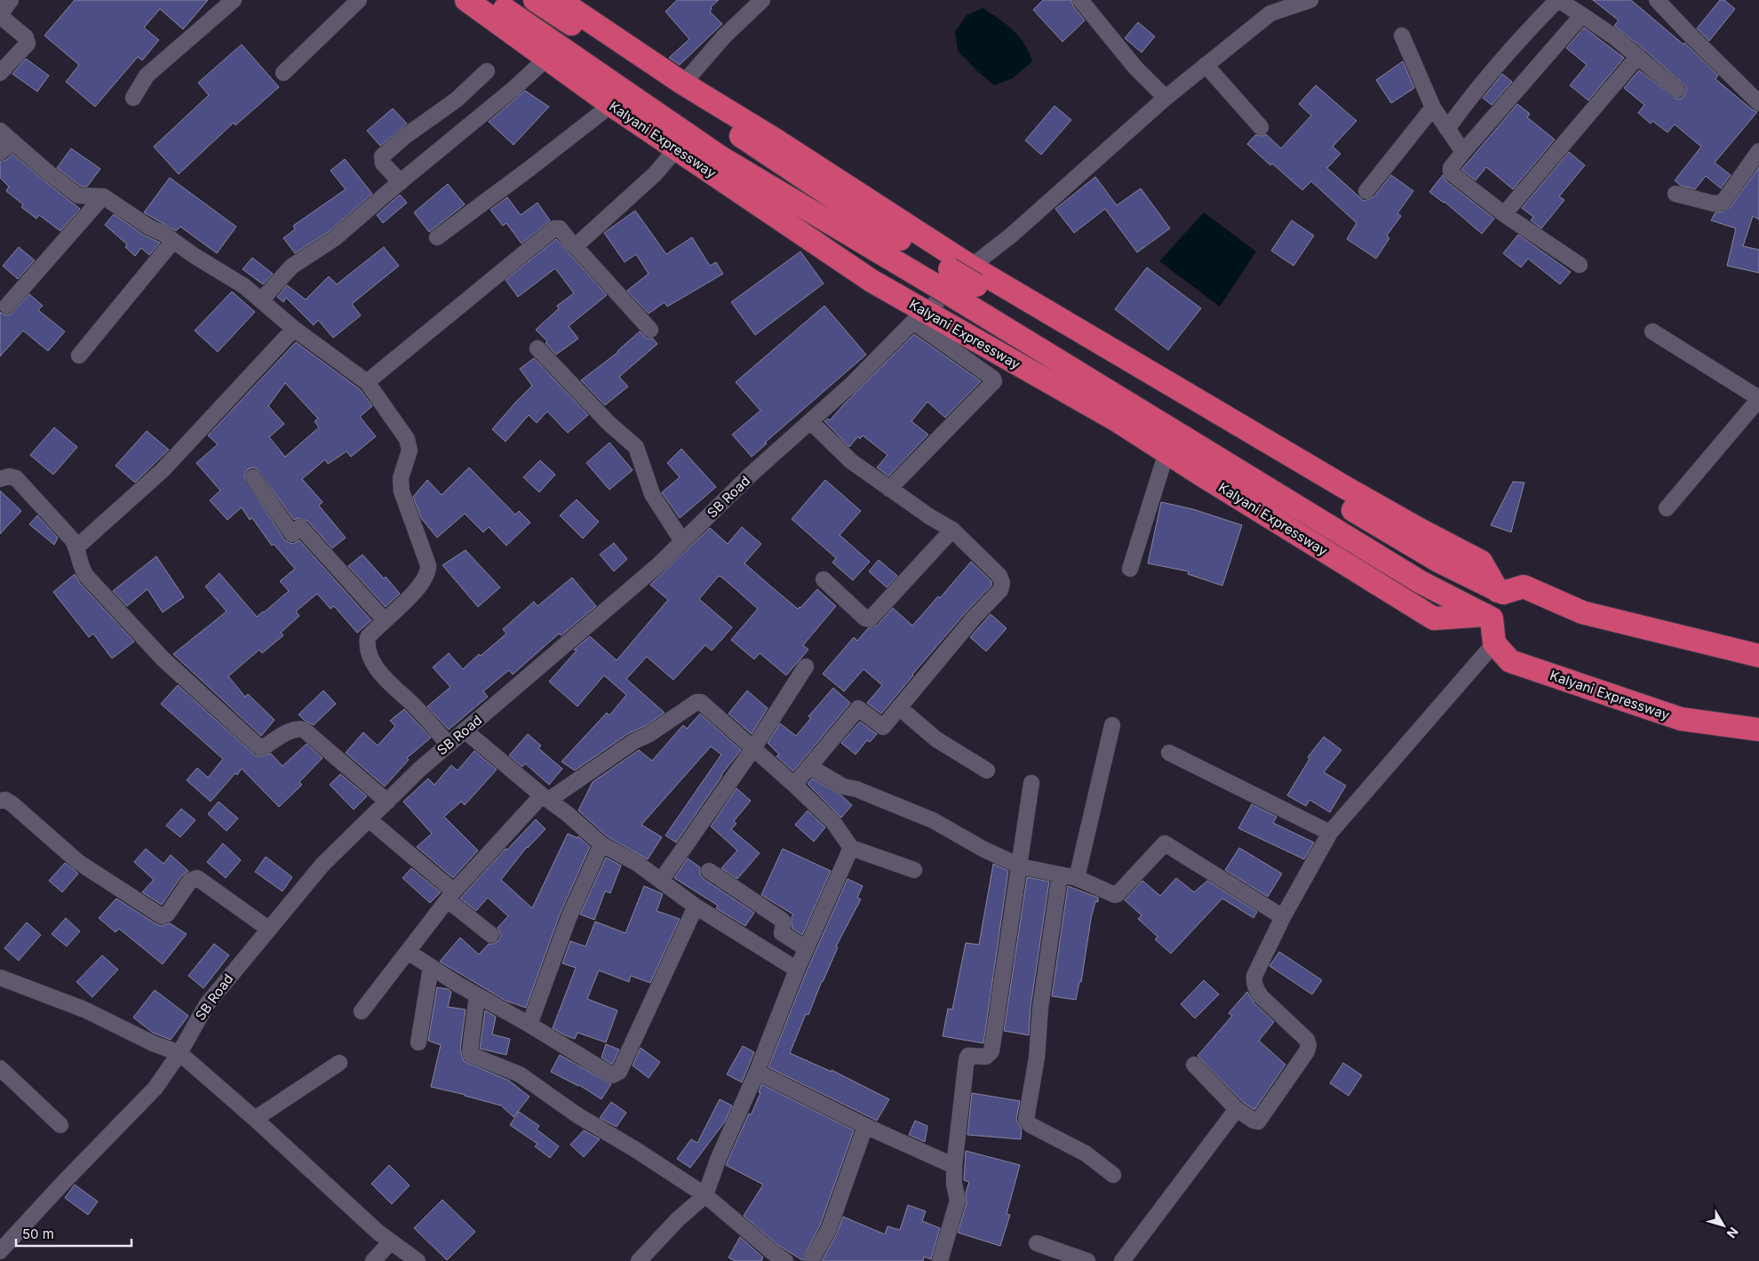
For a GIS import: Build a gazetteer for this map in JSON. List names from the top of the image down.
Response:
{
  "streets": {
    "highway": ["Kalyani Expressway"],
    "street": ["SB Road"]
  },
  "crossings": [
    ["Kalyani Expressway", "SB Road"]
  ],
  "scale_bar": "50 m",
  "north": "bottom right"
}
